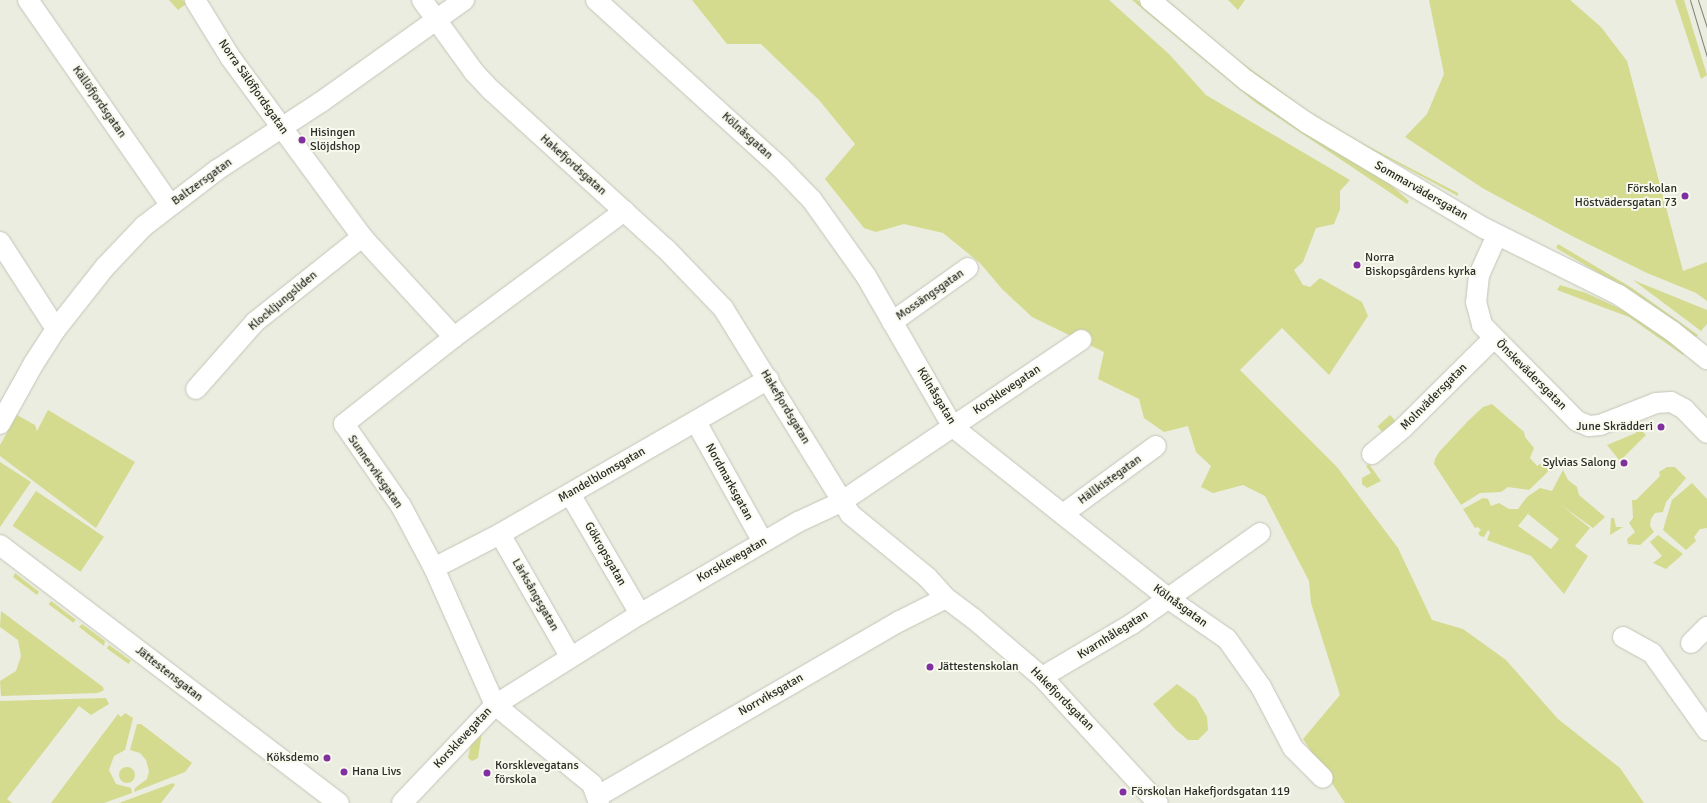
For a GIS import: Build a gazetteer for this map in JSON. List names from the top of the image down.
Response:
{
  "streets": {
    "street": [
      "Norra Sälöfjordsgatan",
      "Källöfjordsgatan",
      "Kölnåsgatan",
      "Hakefjordsgatan",
      "Baltzersgatan",
      "Sommarvädersgatan",
      "Mossängsgatan",
      "Klockljungsliden",
      "Önskevädersgatan",
      "Korsklevegatan",
      "Molnvädersgatan",
      "Sunnerviksgatan",
      "Mandelblomsgatan",
      "Hällkistegatan",
      "Nordmarksgatan",
      "Gökropsgatan",
      "Lärksångsgatan",
      "Kvarnhålegatan",
      "Jättestensgatan",
      "Norrviksgatan"
    ]
  },
  "crossings": [
    ["Norra Sälöfjordsgatan", "Baltzersgatan"],
    ["Norra Sälöfjordsgatan", "Klockljungsliden"],
    ["Norra Sälöfjordsgatan", "Sunnerviksgatan"],
    ["Källöfjordsgatan", "Baltzersgatan"],
    ["Kölnåsgatan", "Mossängsgatan"],
    ["Kölnåsgatan", "Korsklevegatan"],
    ["Kölnåsgatan", "Hällkistegatan"],
    ["Kölnåsgatan", "Kvarnhålegatan"],
    ["Hakefjordsgatan", "Baltzersgatan"],
    ["Hakefjordsgatan", "Korsklevegatan"],
    ["Hakefjordsgatan", "Sunnerviksgatan"],
    ["Hakefjordsgatan", "Mandelblomsgatan"],
    ["Hakefjordsgatan", "Kvarnhålegatan"],
    ["Hakefjordsgatan", "Norrviksgatan"],
    ["Sommarvädersgatan", "Önskevädersgatan"],
    ["Önskevädersgatan", "Molnvädersgatan"],
    ["Korsklevegatan", "Sunnerviksgatan"],
    ["Korsklevegatan", "Nordmarksgatan"],
    ["Korsklevegatan", "Gökropsgatan"],
    ["Korsklevegatan", "Lärksångsgatan"],
    ["Sunnerviksgatan", "Mandelblomsgatan"],
    ["Sunnerviksgatan", "Norrviksgatan"],
    ["Mandelblomsgatan", "Nordmarksgatan"],
    ["Mandelblomsgatan", "Gökropsgatan"],
    ["Mandelblomsgatan", "Lärksångsgatan"]
  ],
  "places": [
    "Hisingen Slöjdshop",
    "Förskolan Höstvädersgatan 73",
    "Norra Biskopsgårdens kyrka",
    "June Skrädderi",
    "Sylvias Salong",
    "Jättestenskolan",
    "Köksdemo",
    "Hana Livs",
    "Korsklevegatans förskola",
    "Förskolan Hakefjordsgatan 119"
  ]
}
